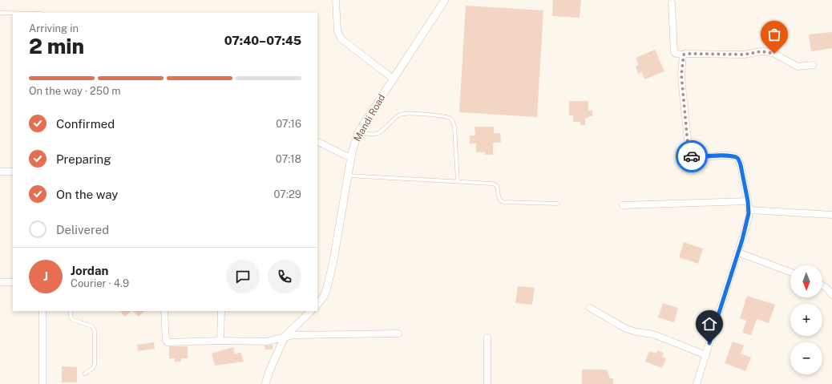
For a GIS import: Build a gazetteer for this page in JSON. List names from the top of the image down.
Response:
{
  "streets": {
    "street": ["Mandi Road"]
  },
  "north": "bottom",
  "page": {
    "heading": ["2 min", "Arriving in", "07:40–07:45"],
    "panel": ["Jordan", "Courier · 4.9"],
    "bar": "On the way · 250 m",
    "list": [
      ["Confirmed", "07:16"],
      ["Preparing", "07:18"],
      ["On the way", "07:29"],
      "Delivered"
    ],
    "round": "J",
    "map_buttons": ["+", "−"]
  }
}
